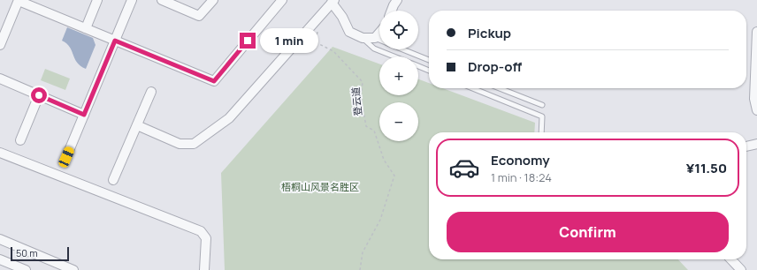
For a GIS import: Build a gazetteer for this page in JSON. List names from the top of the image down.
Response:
{
  "streets": {
    "path": ["登云道"]
  },
  "parks": ["梧桐山风景名胜区"],
  "scale_bar": "50 m",
  "page": {
    "map_buttons": ["+", "−"],
    "banner": ["Pickup", "Drop-off"],
    "bubble": "1 min",
    "list": [
      {
        "name": "Economy",
        "note": "1 min · 18:24",
        "value": "¥11.50"
      }
    ],
    "buttons": "Confirm",
    "scale": "50 m"
  }
}
